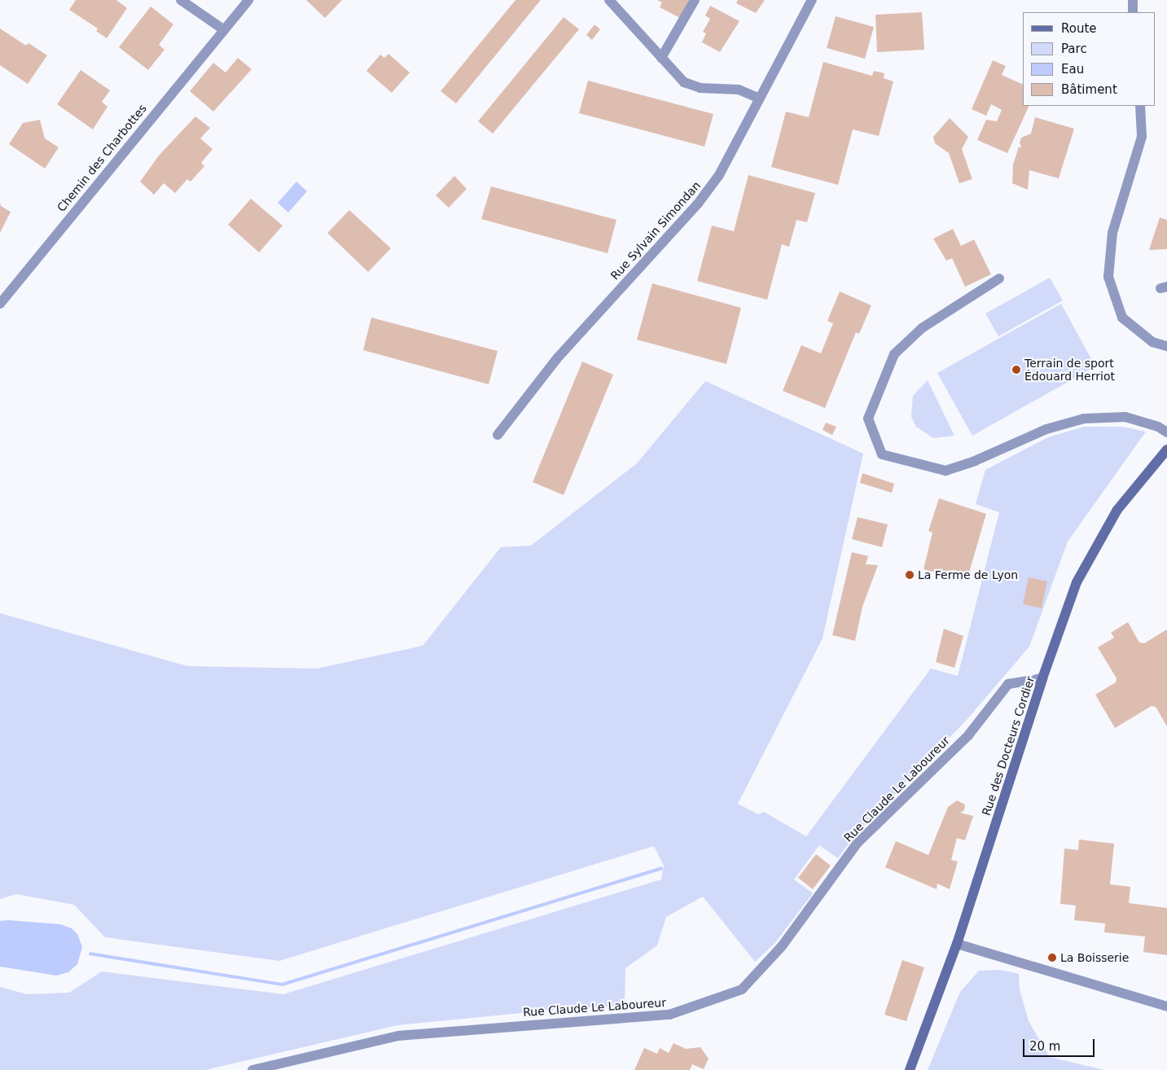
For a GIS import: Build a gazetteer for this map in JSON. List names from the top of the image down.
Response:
{
  "streets": {
    "street": [
      "Chemin des Charbottes",
      "Rue Sylvain Simondan",
      "Rue des Docteurs Cordier",
      "Rue Claude Le Laboureur"
    ]
  },
  "crossings": [
    ["Rue des Docteurs Cordier", "Rue Claude Le Laboureur"]
  ],
  "places": ["Terrain de sport Édouard Herriot", "La Ferme de Lyon", "La Boisserie"],
  "legend": [
    "Route",
    "Parc",
    "Eau",
    "Bâtiment"
  ],
  "scale_bar": "20 m"
}
